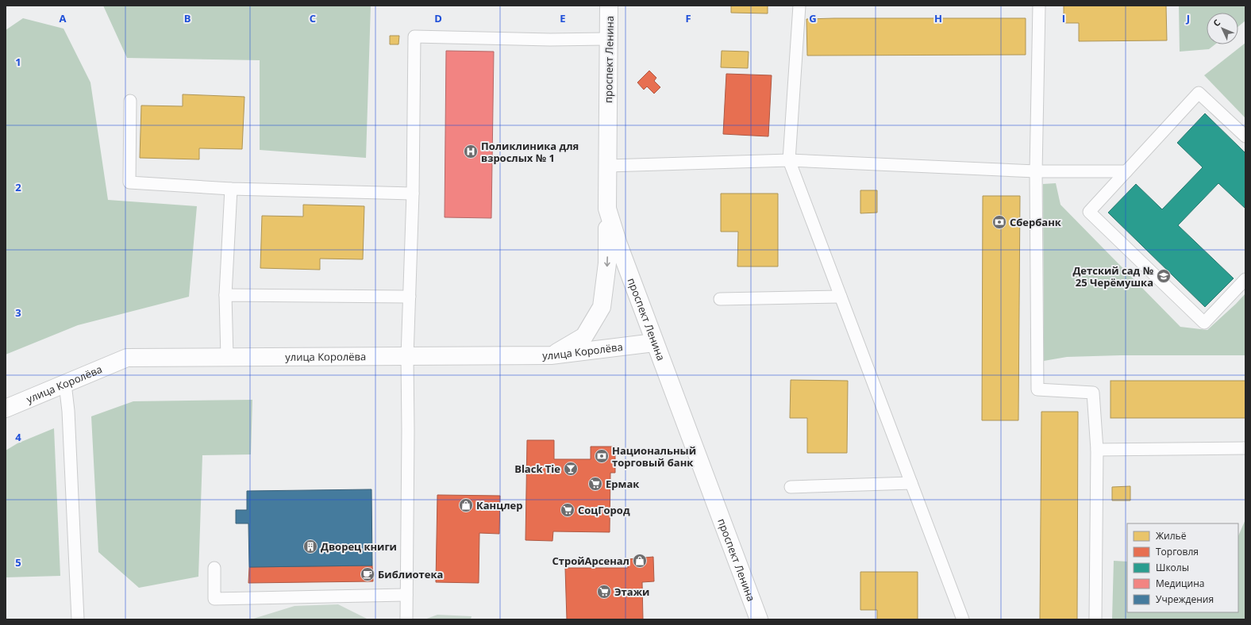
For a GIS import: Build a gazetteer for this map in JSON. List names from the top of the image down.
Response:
{
  "streets": {
    "street": ["проспект Ленина", "улица Королёва"]
  },
  "crossings": [
    ["проспект Ленина", "улица Королёва"]
  ],
  "places": {
    "hospital": ["Поликлиника для взрослых № 1"],
    "bank": ["Сбербанк", "Национальный торговый банк"],
    "school or university": ["Детский сад № 25 Черёмушка"],
    "bar": ["Black Tie"],
    "supermarket": ["Ермак", "СоцГород", "Этажи"],
    "shop": ["Канцлер", "СтройАрсенал"],
    "building": ["Дворец книги"],
    "cafe": ["Библиотека"]
  },
  "legend": [
    "Жильё",
    "Торговля",
    "Школы",
    "Медицина",
    "Учреждения"
  ],
  "north": "top left",
  "grid": {
    "columns": [
      "A",
      "B",
      "C",
      "D",
      "E",
      "F",
      "G",
      "H",
      "I",
      "J"
    ],
    "rows": [
      "1",
      "2",
      "3",
      "4",
      "5"
    ]
  }
}
